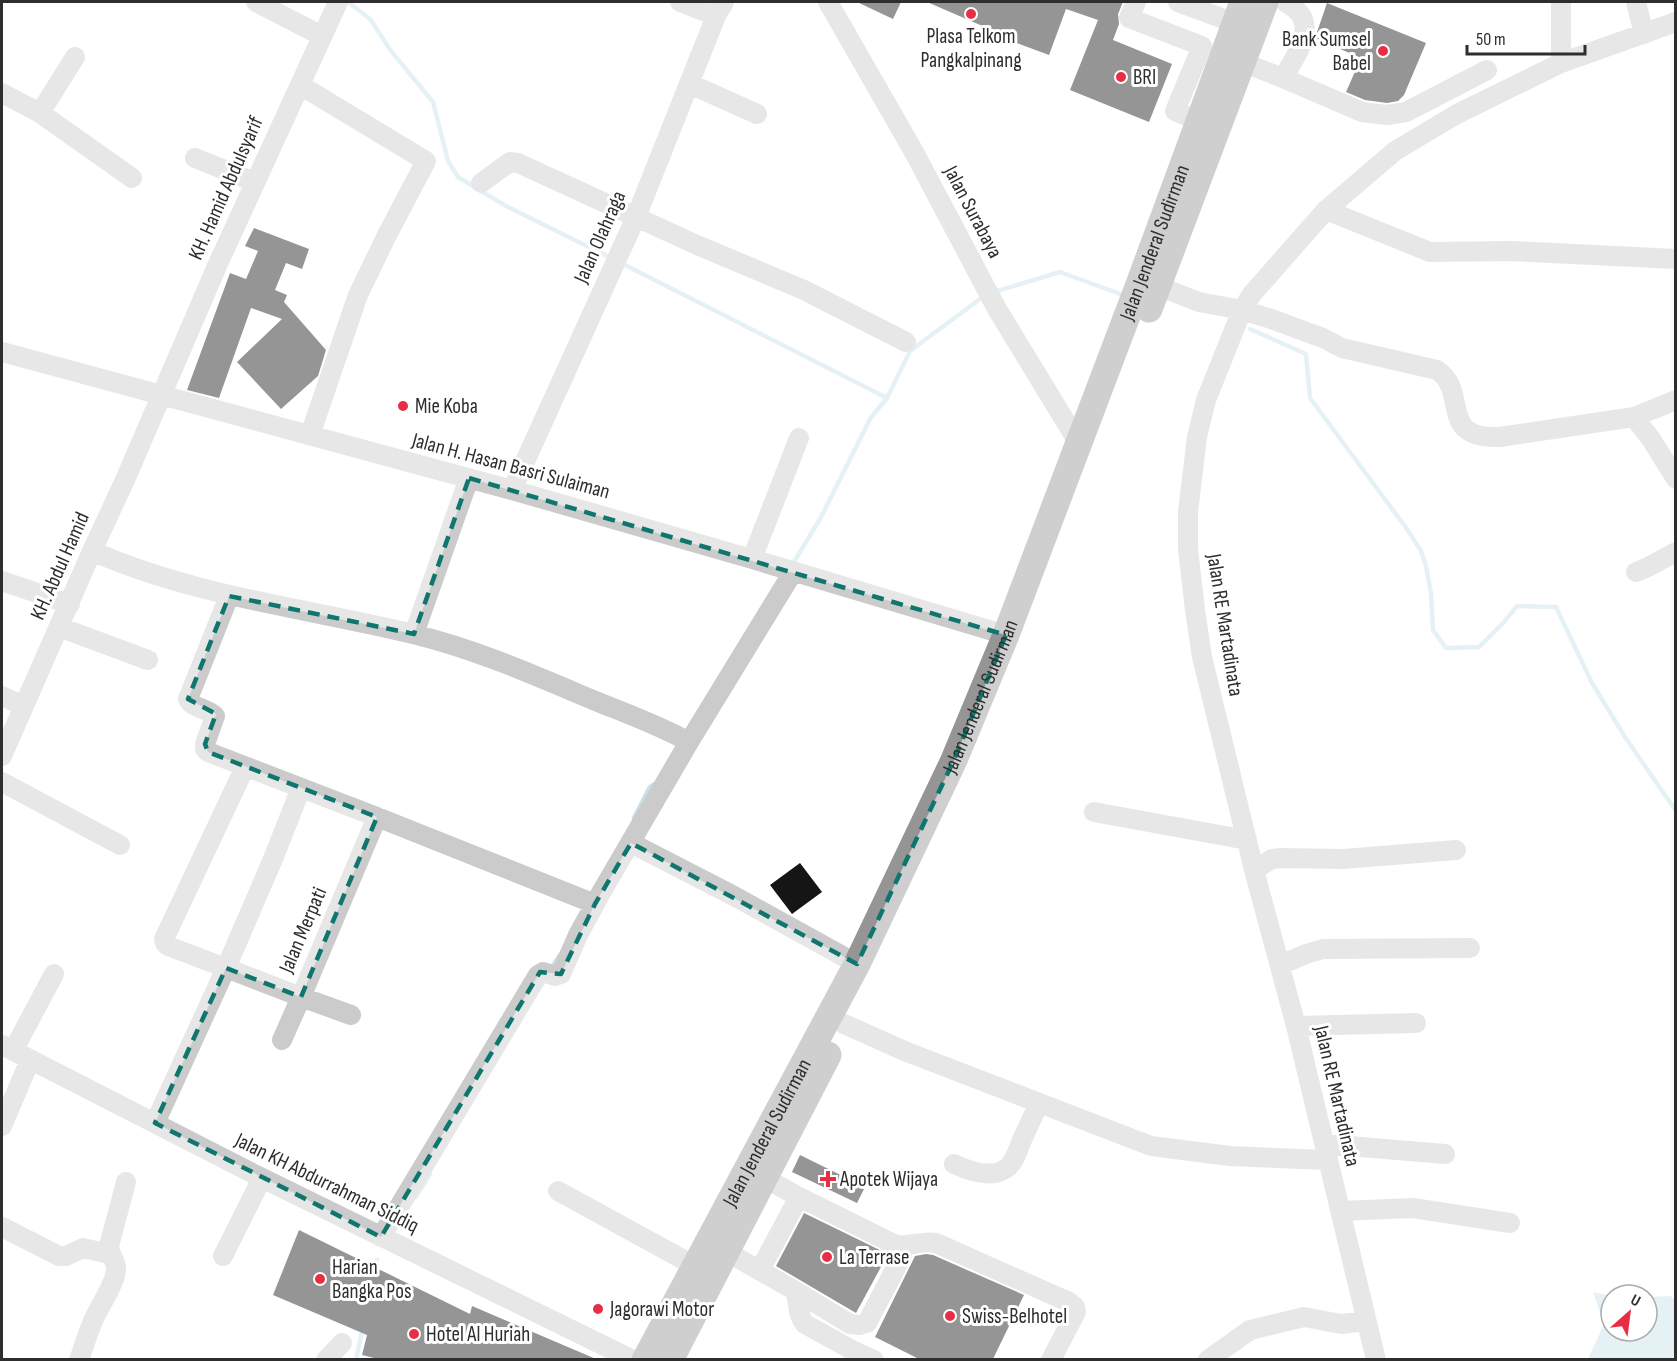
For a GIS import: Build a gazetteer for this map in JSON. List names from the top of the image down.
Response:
{
  "streets": {
    "highway": ["Jalan Jenderal Sudirman"],
    "street": [
      "KH. Hamid Abdulsyarif",
      "Jalan Surabaya",
      "Jalan Olahraga",
      "Jalan H. Hasan Basri Sulaiman",
      "KH. Abdul Hamid",
      "Jalan RE Martadinata",
      "Jalan Merpati",
      "Jalan KH Abdurrahman Siddiq"
    ]
  },
  "crossings": [
    ["KH. Hamid Abdulsyarif", "Jalan H. Hasan Basri Sulaiman"],
    ["KH. Hamid Abdulsyarif", "KH. Abdul Hamid"],
    ["Jalan Surabaya", "Jalan Jenderal Sudirman"],
    ["Jalan Olahraga", "Jalan H. Hasan Basri Sulaiman"],
    ["Jalan Jenderal Sudirman", "Jalan H. Hasan Basri Sulaiman"],
    ["Jalan H. Hasan Basri Sulaiman", "KH. Abdul Hamid"]
  ],
  "places": {
    "other": [
      "Plasa Telkom Pangkalpinang",
      "Bank Sumsel Babel",
      "BRI",
      "Mie Koba",
      "La Terrase",
      "Harian Bangka Pos",
      "Jagorawi Motor",
      "Swiss-Belhotel",
      "Hotel Al Huriah"
    ],
    "health": ["Apotek Wijaya"]
  },
  "scale_bar": "50 m",
  "north": "top right"
}
